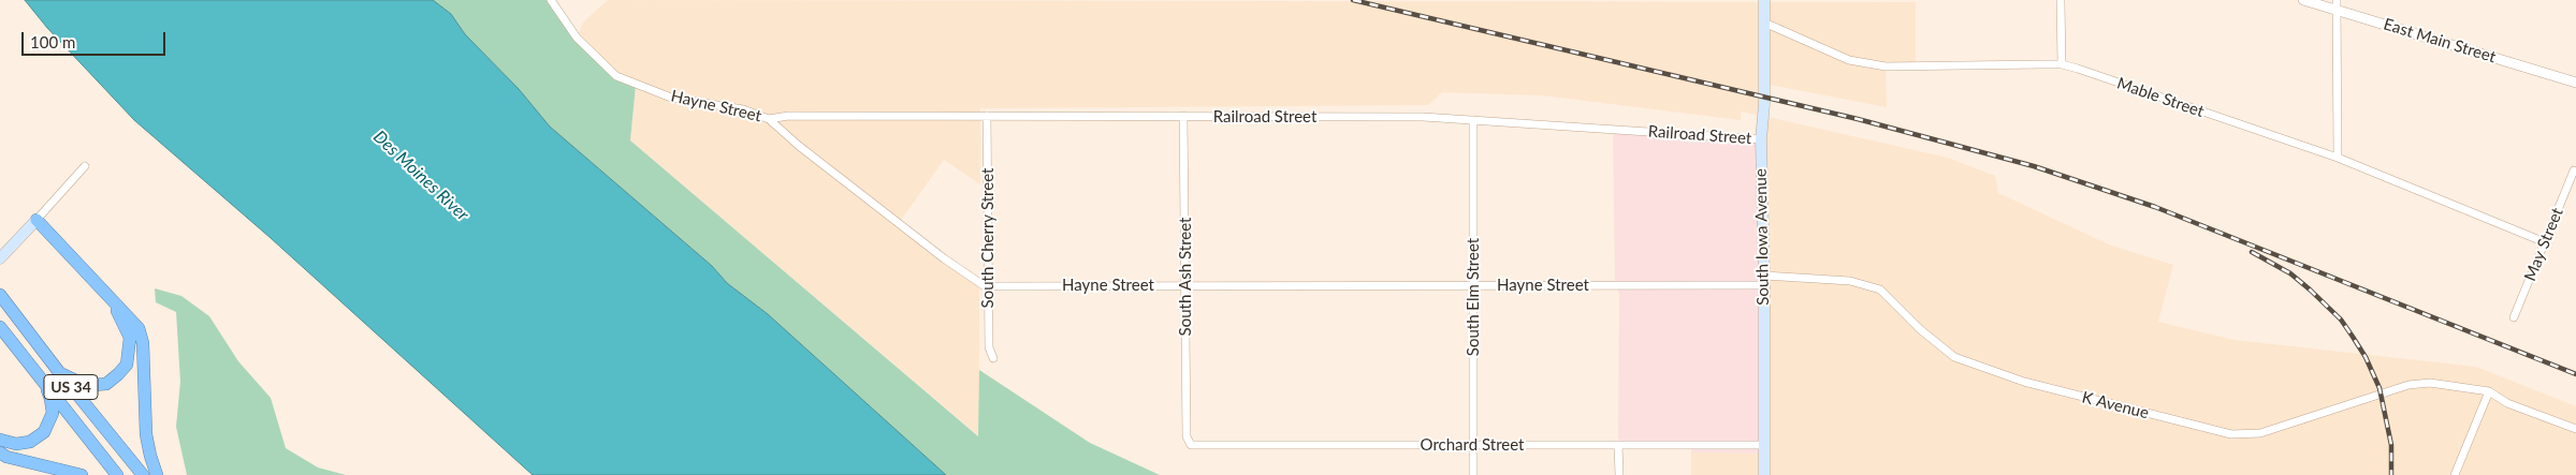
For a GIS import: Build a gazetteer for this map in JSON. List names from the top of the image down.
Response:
{
  "streets": {
    "highway": ["US 34"],
    "main road": ["South Iowa Avenue"],
    "street": [
      "East Main Street",
      "Mable Street",
      "Hayne Street",
      "Railroad Street",
      "South Cherry Street",
      "May Street",
      "South Ash Street",
      "South Elm Street",
      "K Avenue",
      "Orchard Street"
    ]
  },
  "crossings": [
    ["Mable Street", "South Iowa Avenue"],
    ["Mable Street", "May Street"],
    ["Hayne Street", "Railroad Street"],
    ["Hayne Street", "South Iowa Avenue"],
    ["Hayne Street", "South Cherry Street"],
    ["Hayne Street", "South Ash Street"],
    ["Hayne Street", "South Elm Street"],
    ["Hayne Street", "K Avenue"],
    ["Railroad Street", "South Iowa Avenue"],
    ["Railroad Street", "South Cherry Street"],
    ["Railroad Street", "South Ash Street"],
    ["Railroad Street", "South Elm Street"],
    ["South Iowa Avenue", "K Avenue"],
    ["South Iowa Avenue", "Orchard Street"],
    ["South Ash Street", "Orchard Street"],
    ["South Elm Street", "Orchard Street"]
  ],
  "water": ["Des Moines River"],
  "scale_bar": "100 m"
}
